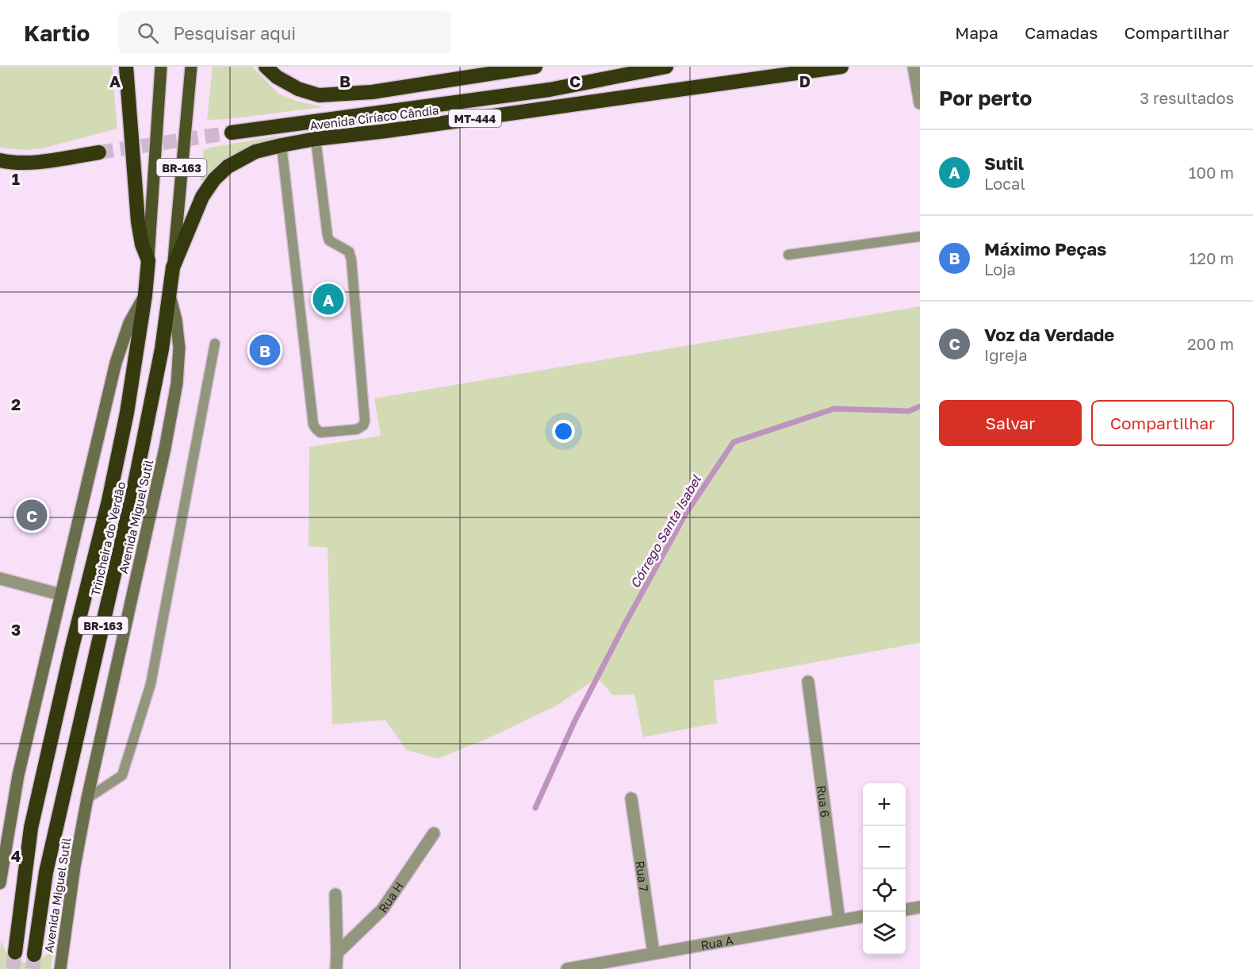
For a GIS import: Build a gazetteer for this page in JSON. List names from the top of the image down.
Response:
{
  "streets": {
    "highway": [
      "Avenida Ciríaco Cândia",
      "MT-444",
      "BR-163",
      "Avenida Miguel Sutil",
      "Trincheira do Verdão"
    ],
    "street": [
      "Rua 6",
      "Rua 7",
      "Rua H",
      "Rua A"
    ]
  },
  "crossings": [
    ["Avenida Ciríaco Cândia", "Avenida Miguel Sutil"],
    ["BR-163", "Trincheira do Verdão"],
    ["Avenida Miguel Sutil", "Trincheira do Verdão"],
    ["Rua 6", "Rua A"],
    ["Rua 7", "Rua A"]
  ],
  "water": ["Córrego Santa Isabel"],
  "page": {
    "header": "Kartio",
    "search": "Pesquisar aqui",
    "nav": ["Mapa", "Camadas", "Compartilhar"],
    "heading": ["Por perto", "3 resultados"],
    "list": [
      {
        "mark": "A",
        "name": "Sutil",
        "note": "Local",
        "value": "100 m"
      },
      {
        "mark": "B",
        "name": "Máximo Peças",
        "note": "Loja",
        "value": "120 m"
      },
      {
        "mark": "C",
        "name": "Voz da Verdade",
        "note": "Igreja",
        "value": "200 m"
      }
    ],
    "pins": ["A", "B", "C"],
    "buttons": ["Salvar", "Compartilhar"],
    "map_buttons": ["+", "−"]
  },
  "grid": {
    "columns": [
      "A",
      "B",
      "C",
      "D"
    ],
    "rows": [
      "1",
      "2",
      "3",
      "4"
    ]
  }
}
